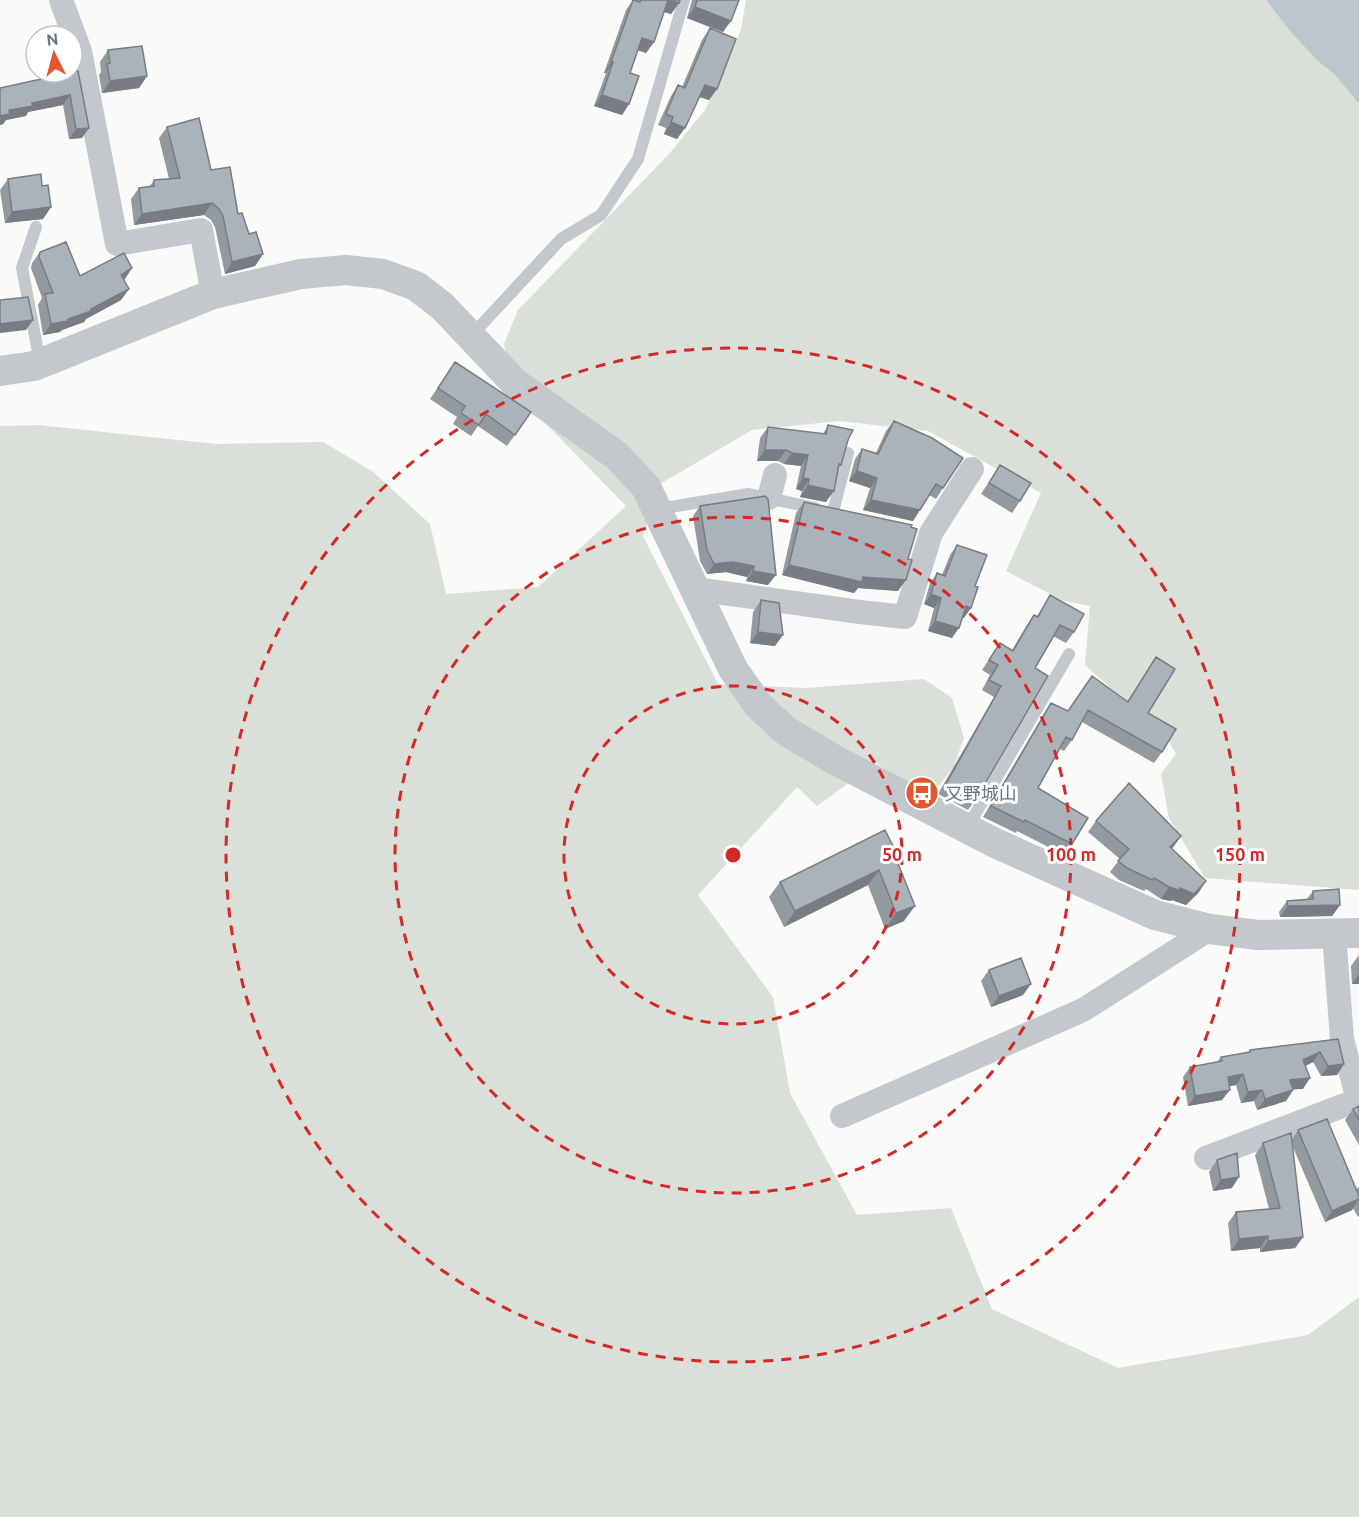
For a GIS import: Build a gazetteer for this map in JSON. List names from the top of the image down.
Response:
{
  "places": {
    "bus stop": ["又野城山"]
  },
  "north": "top",
  "rings": ["50 m", "100 m", "150 m"]
}
